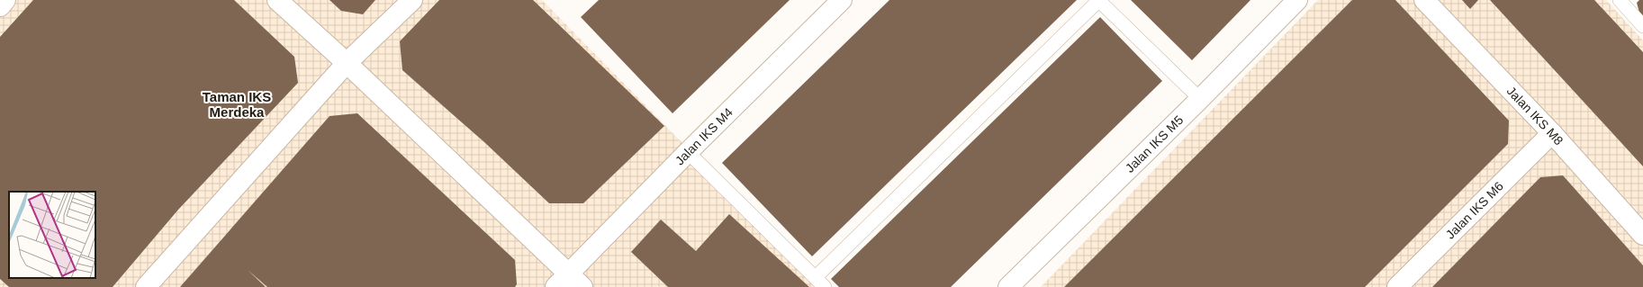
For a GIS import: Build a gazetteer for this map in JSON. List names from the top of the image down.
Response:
{
  "streets": {
    "street": [
      "Jalan IKS M8",
      "Jalan IKS M4",
      "Jalan IKS M5",
      "Jalan IKS M6"
    ]
  },
  "crossings": [
    ["Jalan IKS M8", "Jalan IKS M6"]
  ],
  "districts": ["Taman IKS Merdeka"]
}
